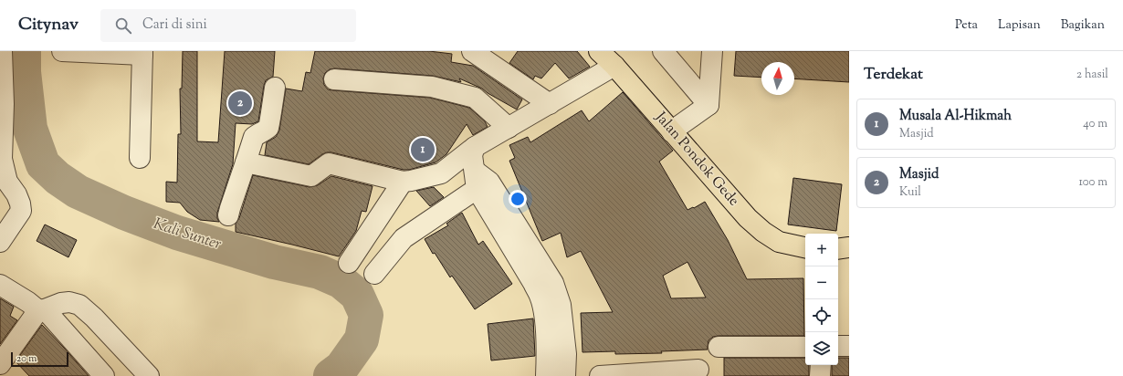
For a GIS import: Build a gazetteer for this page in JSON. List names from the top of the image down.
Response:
{
  "streets": {
    "main road": ["Jalan Pondok Gede"]
  },
  "water": ["Kali Sunter"],
  "scale_bar": "20 m",
  "north": "top",
  "page": {
    "header": "Citynav",
    "search": "Cari di sini",
    "nav": ["Peta", "Lapisan", "Bagikan"],
    "heading": ["Terdekat", "2 hasil"],
    "pins": ["2", "1"],
    "list": [
      {
        "mark": "1",
        "name": "Musala Al-Hikmah",
        "note": "Masjid",
        "value": "40 m"
      },
      {
        "mark": "2",
        "name": "Masjid",
        "note": "Kuil",
        "value": "100 m"
      }
    ],
    "map_buttons": ["+", "−"],
    "scale": "20 m"
  }
}
